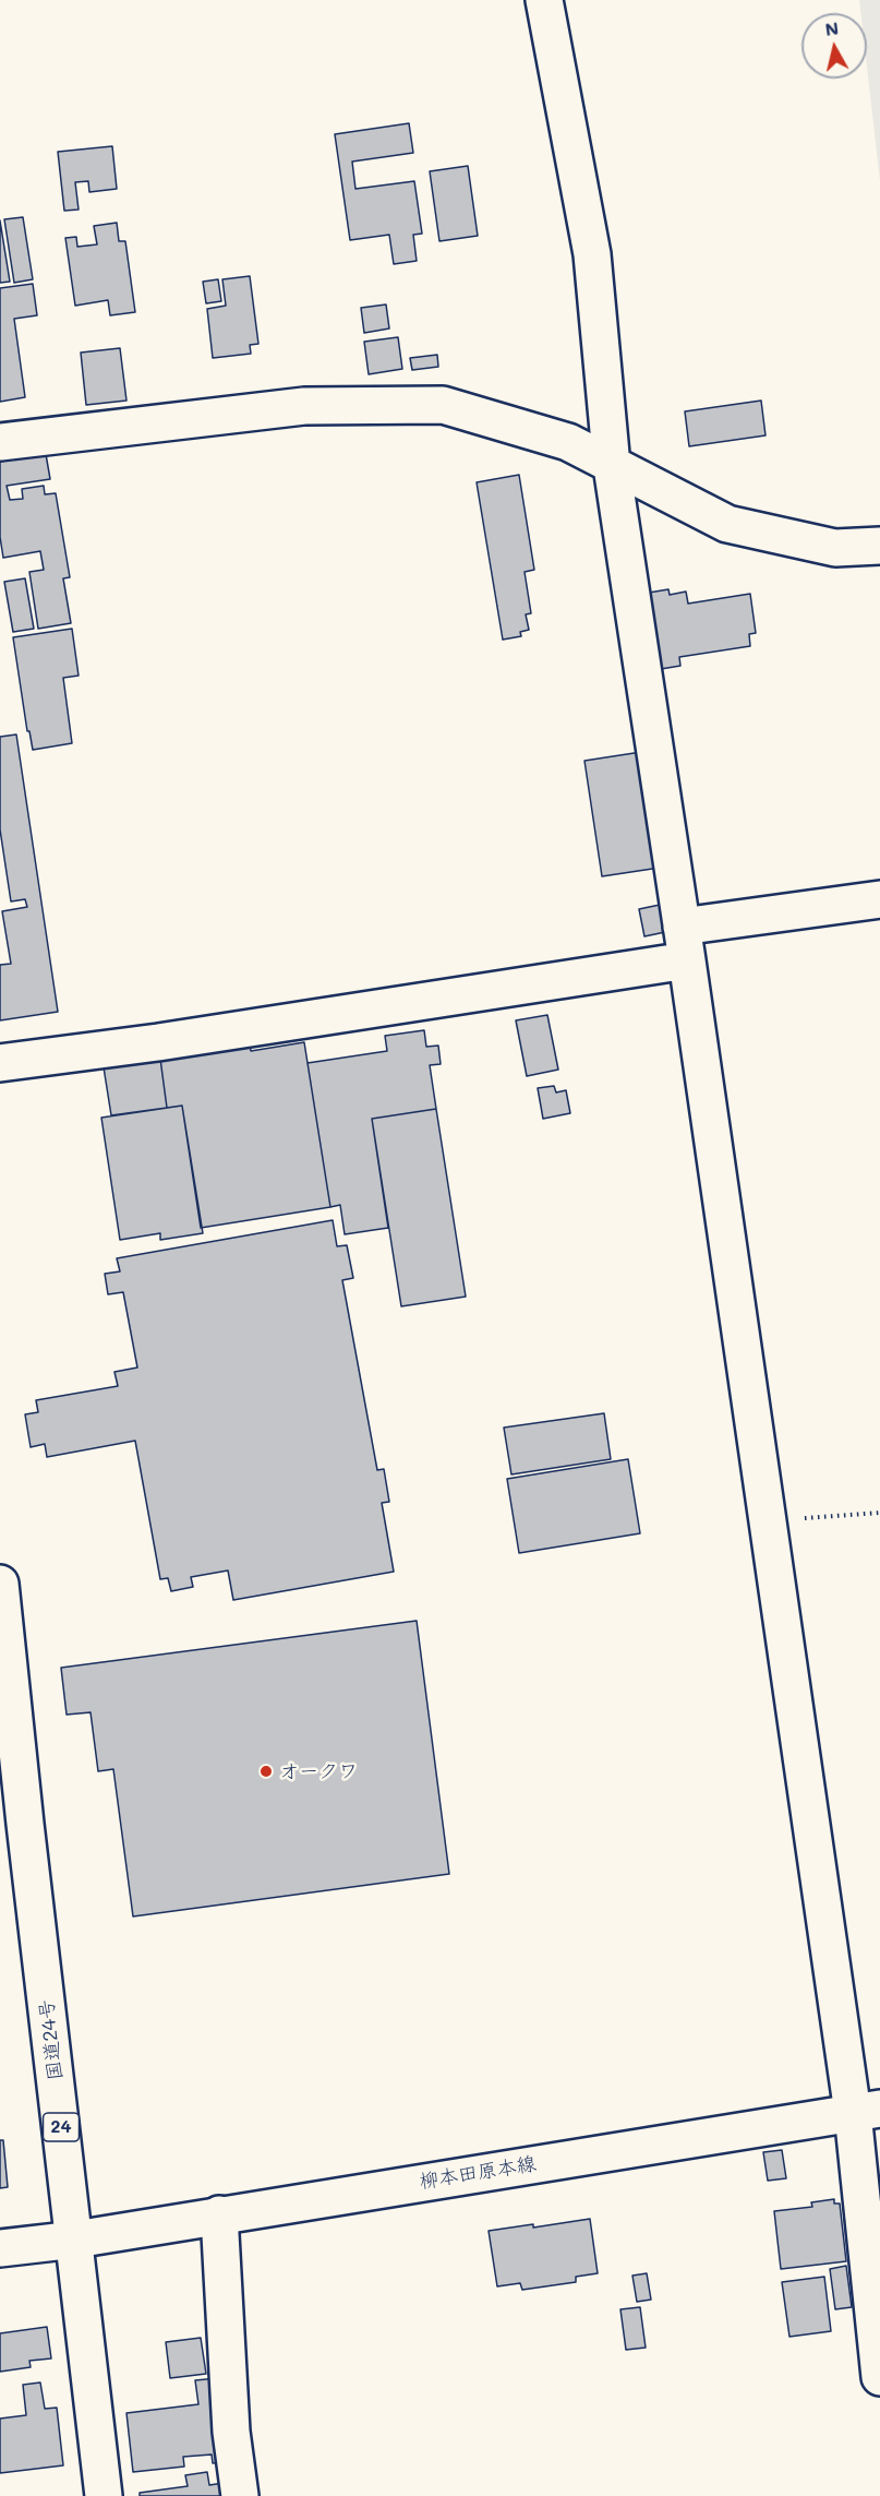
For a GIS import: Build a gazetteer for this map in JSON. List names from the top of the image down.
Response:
{
  "streets": {
    "main road": ["国道24号", "24", "柳本田原本線"]
  },
  "crossings": [
    ["国道24号", "柳本田原本線"]
  ],
  "places": ["オークワ"],
  "north": "top"
}
